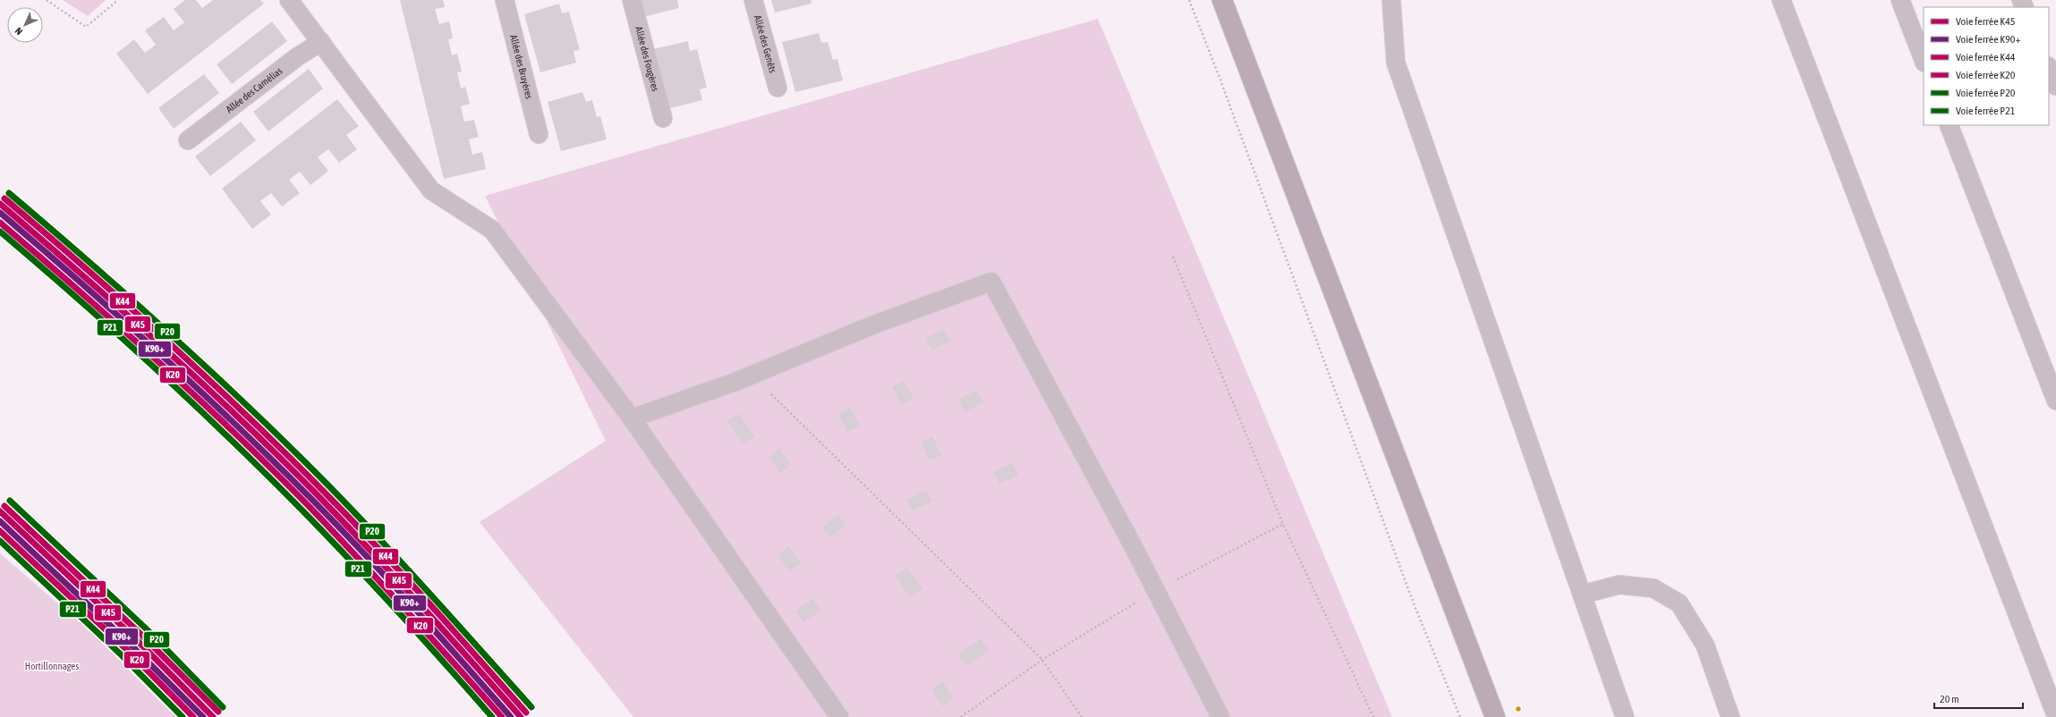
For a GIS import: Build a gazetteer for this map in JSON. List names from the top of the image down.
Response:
{
  "streets": {
    "lane": [
      "Allée des Genêts",
      "Allée des Fougères",
      "Allée des Bruyères",
      "Allée des Camélias"
    ]
  },
  "parks": ["Hortillonnages"],
  "lines": [
    "rail line P20",
    "rail line K44",
    "rail line K45",
    "rail line K90+",
    "rail line K20",
    "rail line P21"
  ],
  "legend": [
    "Voie ferrée K45",
    "Voie ferrée K90+",
    "Voie ferrée K44",
    "Voie ferrée K20",
    "Voie ferrée P20",
    "Voie ferrée P21"
  ],
  "scale_bar": "20 m",
  "north": "bottom left"
}
